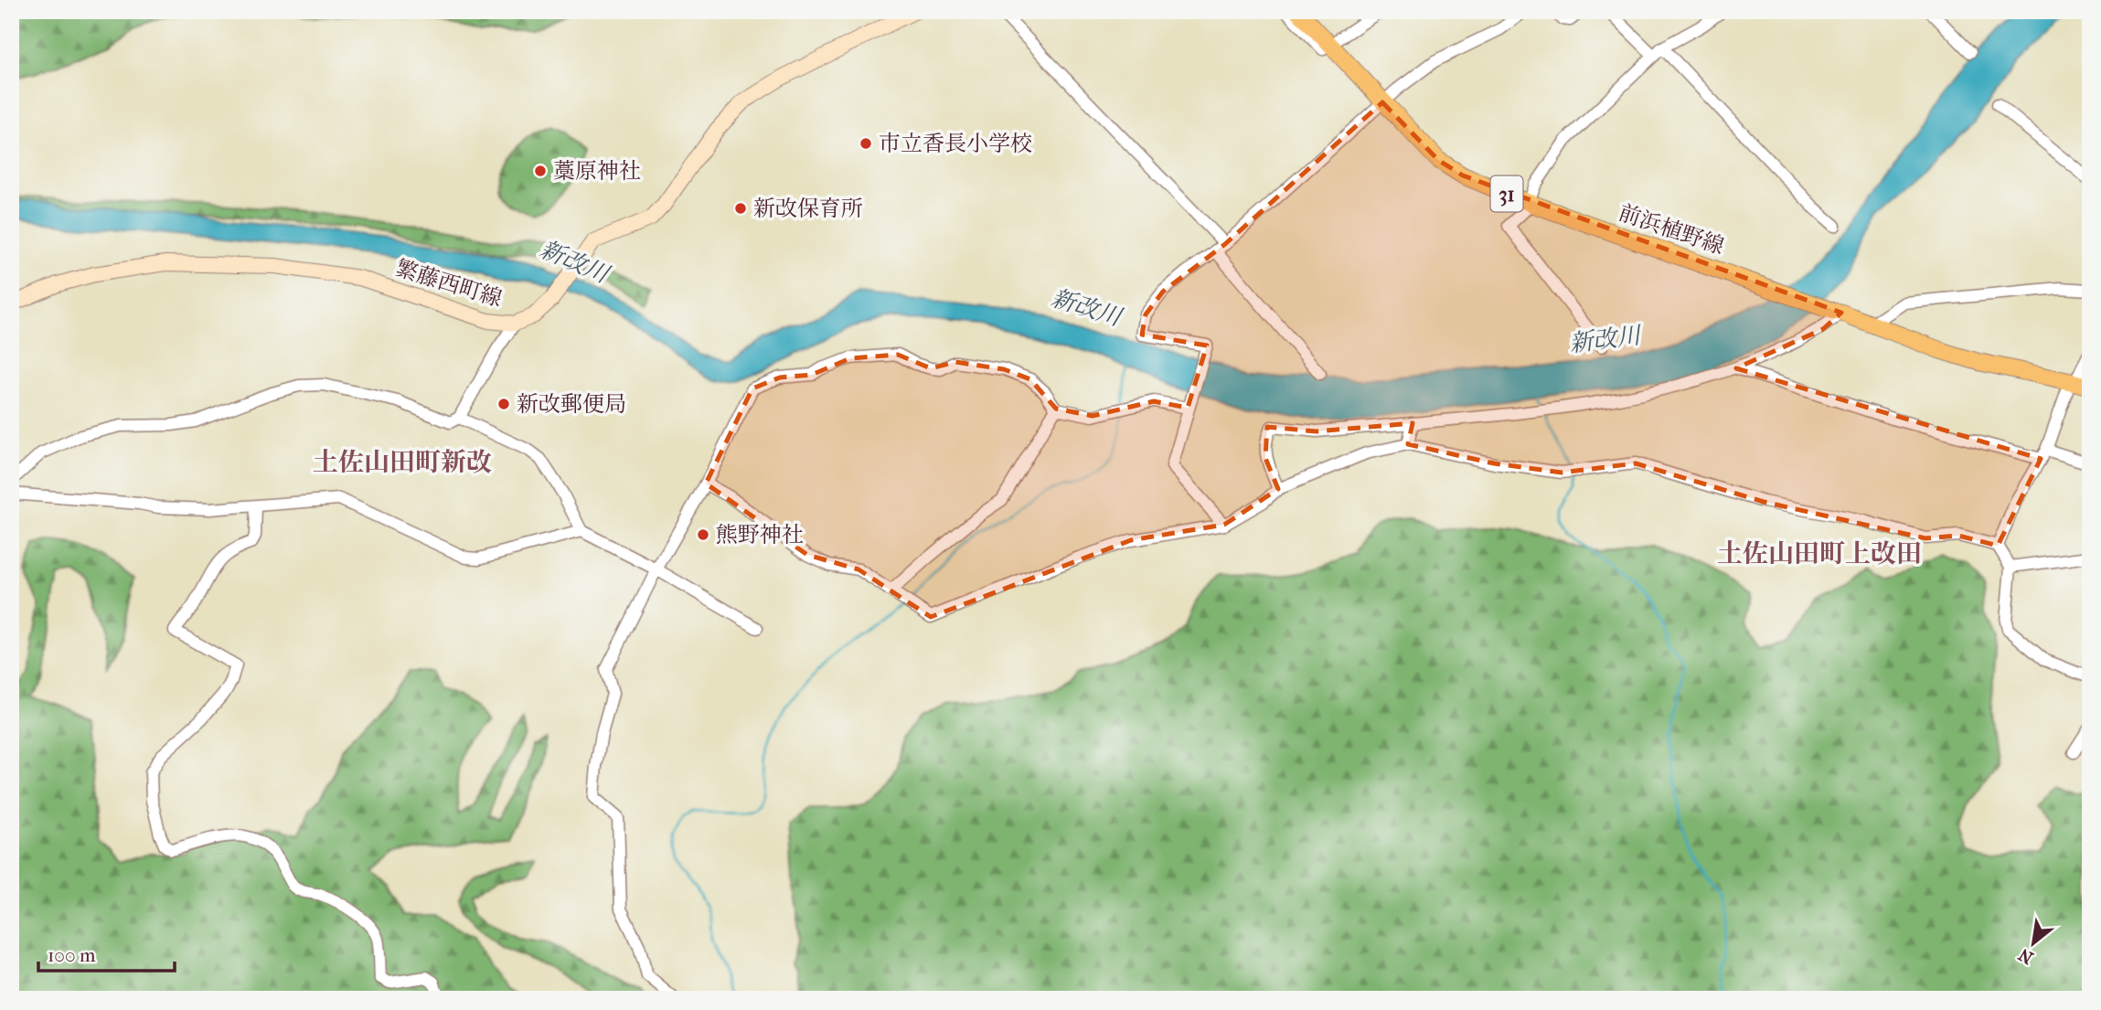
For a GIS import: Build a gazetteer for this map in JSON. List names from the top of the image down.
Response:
{
  "streets": {
    "main road": ["31", "前浜植野線", "繁藤西町線"]
  },
  "districts": ["土佐山田町新改", "土佐山田町上改田"],
  "water": ["新改川"],
  "places": [
    "市立香長小学校",
    "藁原神社",
    "新改保育所",
    "新改郵便局",
    "熊野神社"
  ],
  "scale_bar": "100 m",
  "north": "bottom left"
}
